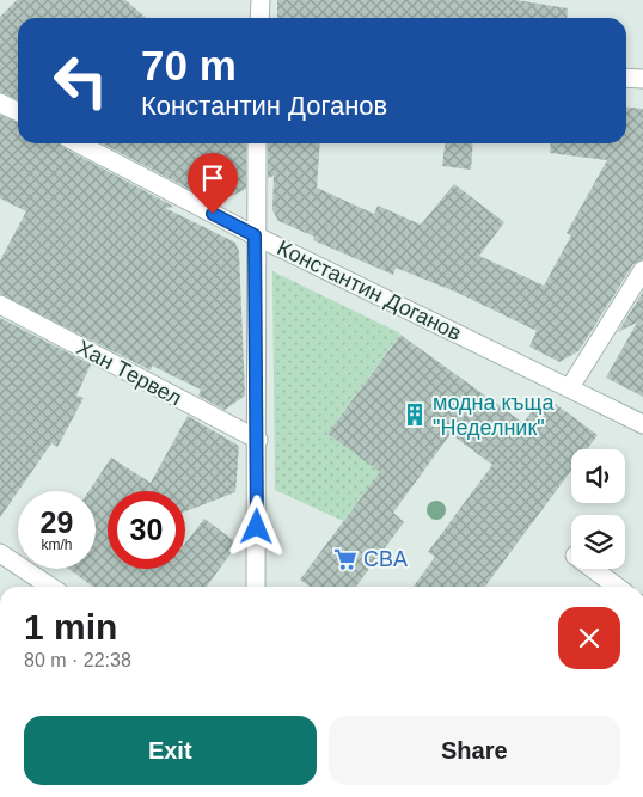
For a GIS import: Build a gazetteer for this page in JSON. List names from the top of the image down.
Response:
{
  "streets": {
    "street": ["Константин Доганов", "Хан Тервел"]
  },
  "places": {
    "building": ["модна къща \"Неделник\""],
    "supermarket": ["CBA"]
  },
  "page": {
    "turn": ["70 m", "Константин Доганов"],
    "speed": "29 km/h",
    "limit": "30",
    "heading": ["1 min", "80 m · 22:38"],
    "buttons": ["Exit", "Share"]
  }
}
